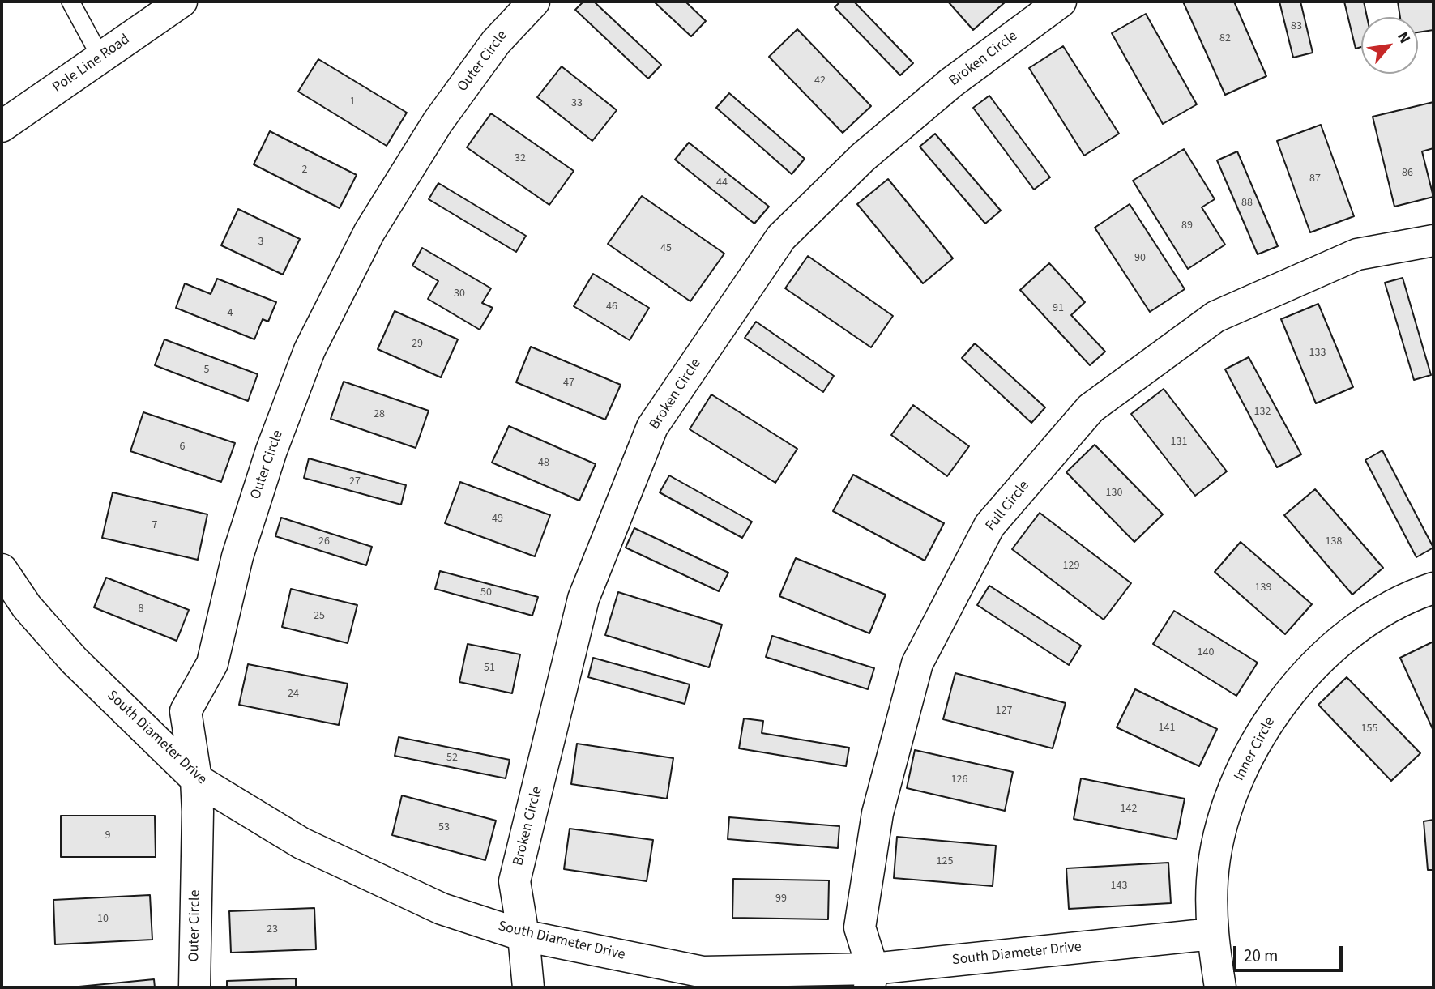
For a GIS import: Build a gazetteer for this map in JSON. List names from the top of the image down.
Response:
{
  "streets": {
    "street": [
      "Broken Circle",
      "Outer Circle",
      "Pole Line Road",
      "Full Circle",
      "South Diameter Drive",
      "Inner Circle"
    ]
  },
  "crossings": [
    ["Broken Circle", "South Diameter Drive"],
    ["Outer Circle", "South Diameter Drive"],
    ["Full Circle", "South Diameter Drive"],
    ["South Diameter Drive", "Inner Circle"]
  ],
  "house_numbers": [
    "83",
    "82",
    "42",
    "1",
    "33",
    "32",
    "2",
    "86",
    "87",
    "44",
    "88",
    "89",
    "3",
    "45",
    "90",
    "30",
    "46",
    "91",
    "4",
    "29",
    "133",
    "5",
    "47",
    "132",
    "28",
    "131",
    "6",
    "48",
    "27",
    "130",
    "49",
    "7",
    "26",
    "138",
    "129",
    "139",
    "50",
    "8",
    "25",
    "140",
    "51",
    "24",
    "127",
    "141",
    "155",
    "52",
    "126",
    "142",
    "53",
    "9",
    "125",
    "143",
    "99",
    "10",
    "23"
  ],
  "scale_bar": "20 m",
  "north": "top right"
}
